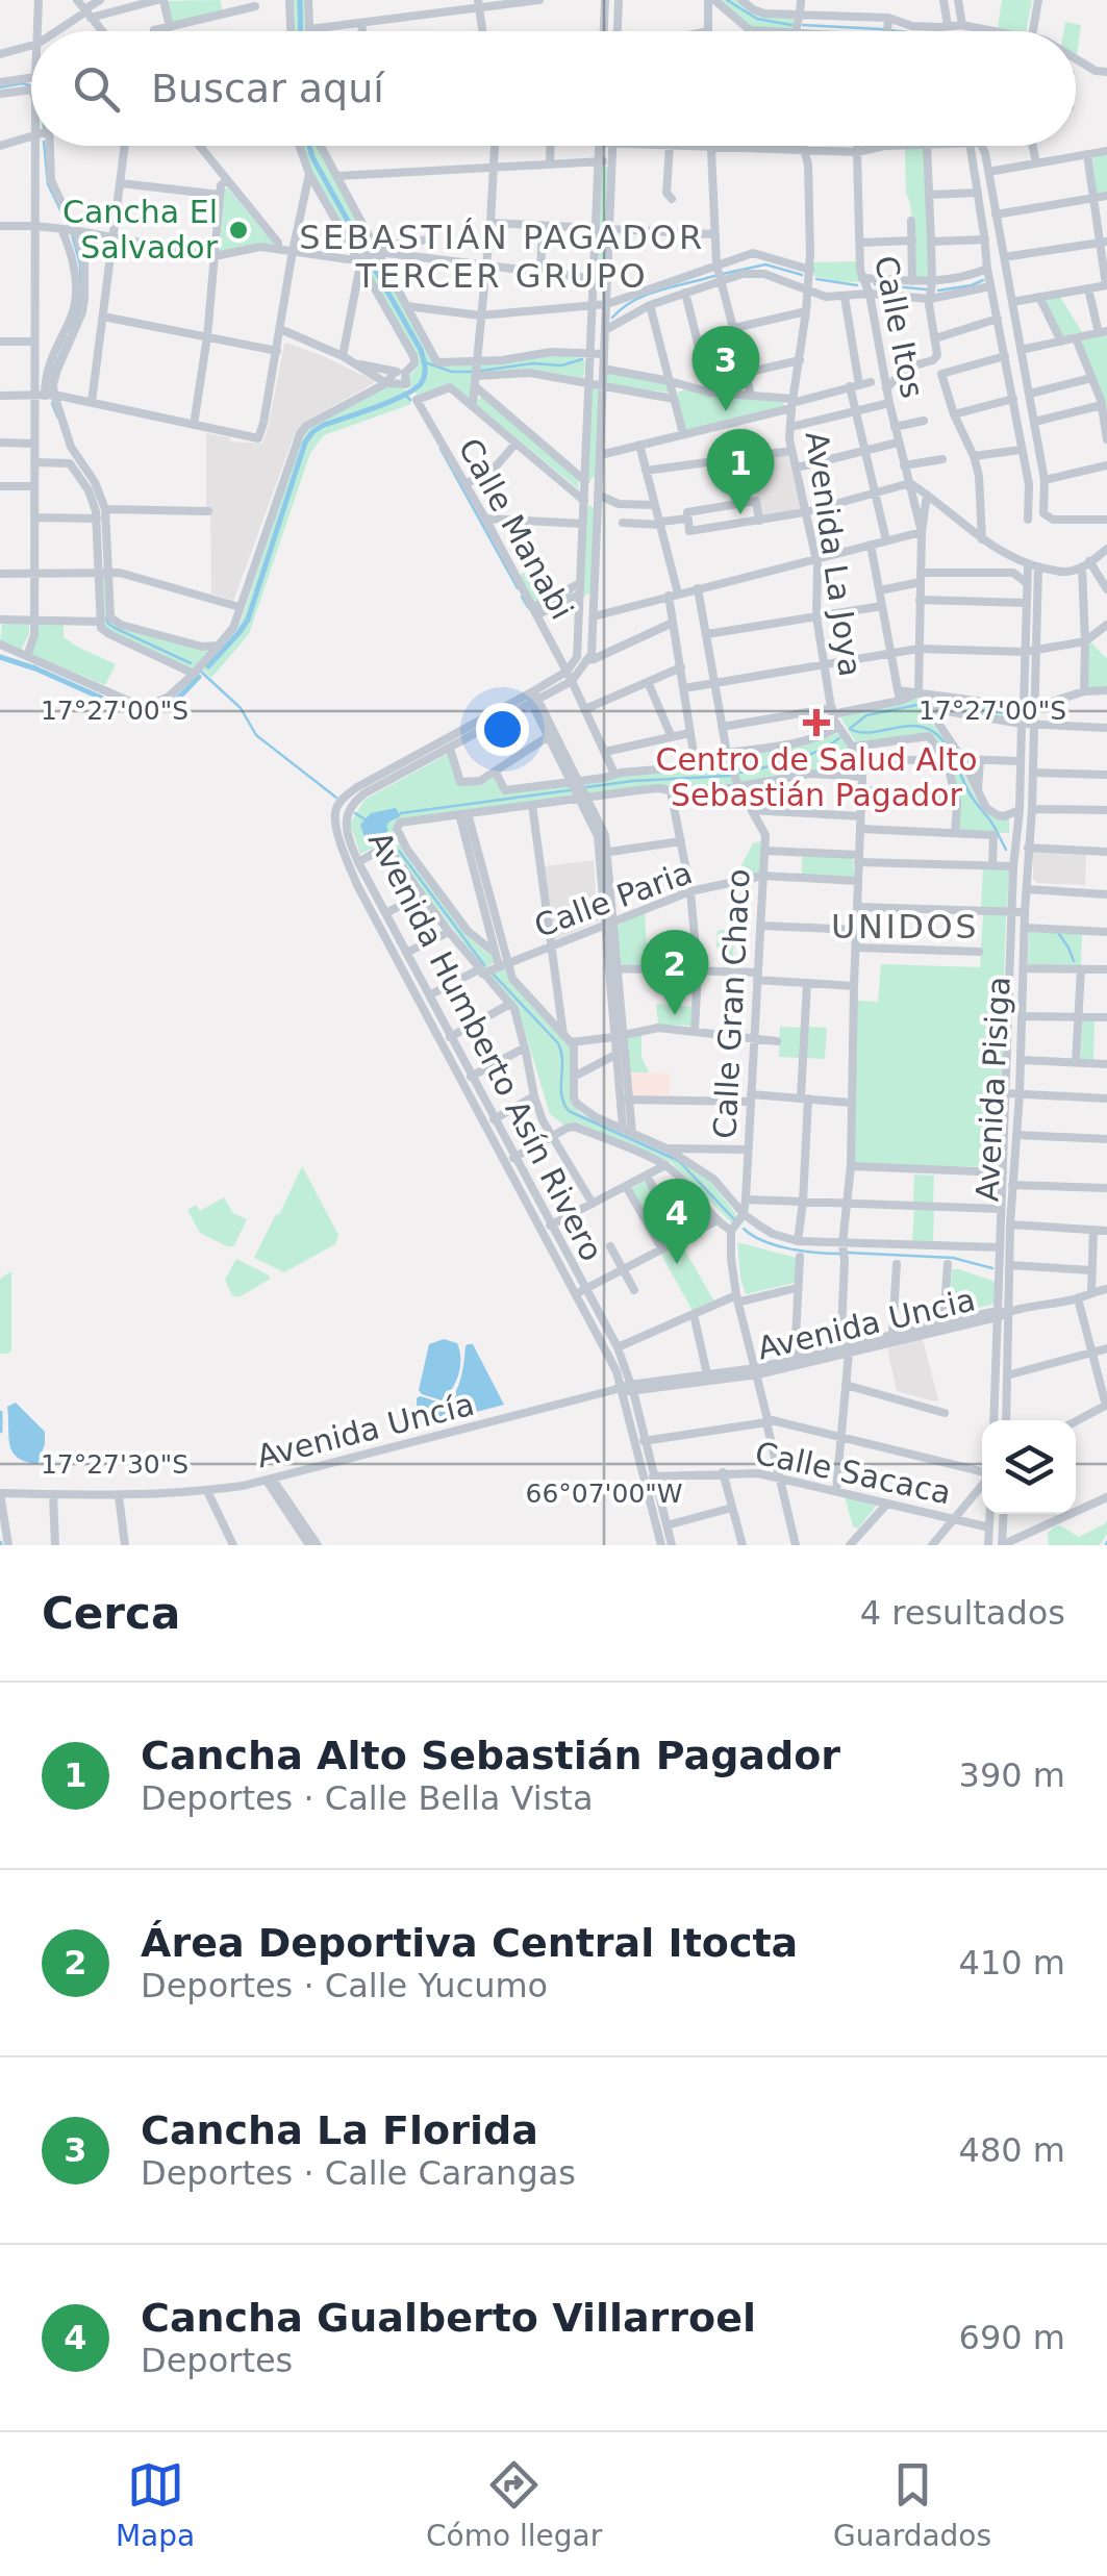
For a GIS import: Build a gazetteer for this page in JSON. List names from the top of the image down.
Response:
{
  "streets": {
    "street": [
      "Calle Itos",
      "Calle Manabi",
      "Avenida La Joya",
      "Calle Paria",
      "Calle Gran Chaco",
      "Avenida Humberto Asín Rivero",
      "Avenida Pisiga",
      "Avenida Uncia",
      "Avenida Uncía",
      "Calle Sacaca"
    ]
  },
  "crossings": [
    ["Calle Manabi", "Avenida Humberto Asín Rivero"],
    ["Avenida La Joya", "Calle Paria"],
    ["Avenida La Joya", "Avenida Uncia"],
    ["Avenida La Joya", "Avenida Uncía"],
    ["Avenida La Joya", "Calle Sacaca"],
    ["Calle Paria", "Calle Gran Chaco"],
    ["Calle Paria", "Avenida Humberto Asín Rivero"],
    ["Avenida Humberto Asín Rivero", "Avenida Uncia"],
    ["Avenida Humberto Asín Rivero", "Avenida Uncía"],
    ["Avenida Humberto Asín Rivero", "Calle Sacaca"],
    ["Avenida Pisiga", "Avenida Uncia"],
    ["Avenida Pisiga", "Avenida Uncía"],
    ["Avenida Uncia", "Avenida Uncía"]
  ],
  "districts": ["SEBASTIÁN PAGADOR TERCER GRUPO", "UNIDOS"],
  "places": {
    "other": ["Cancha El Salvador"],
    "health": ["Centro de Salud Alto Sebastián Pagador"]
  },
  "page": {
    "search": "Buscar aquí",
    "pins": [
      "3",
      "1",
      "2",
      "4"
    ],
    "heading": ["Cerca", "4 resultados"],
    "list": [
      {
        "mark": "1",
        "name": "Cancha Alto Sebastián Pagador",
        "note": "Deportes · Calle Bella Vista",
        "value": "390 m"
      },
      {
        "mark": "2",
        "name": "Área Deportiva Central Itocta",
        "note": "Deportes · Calle Yucumo",
        "value": "410 m"
      },
      {
        "mark": "3",
        "name": "Cancha La Florida",
        "note": "Deportes · Calle Carangas",
        "value": "480 m"
      },
      {
        "mark": "4",
        "name": "Cancha Gualberto Villarroel",
        "note": "Deportes",
        "value": "690 m"
      }
    ],
    "nav": ["Mapa", "Cómo llegar", "Guardados"]
  },
  "coordinates": ["17°27'00\"S", "17°27'30\"S", "66°07'00\"W"]
}
